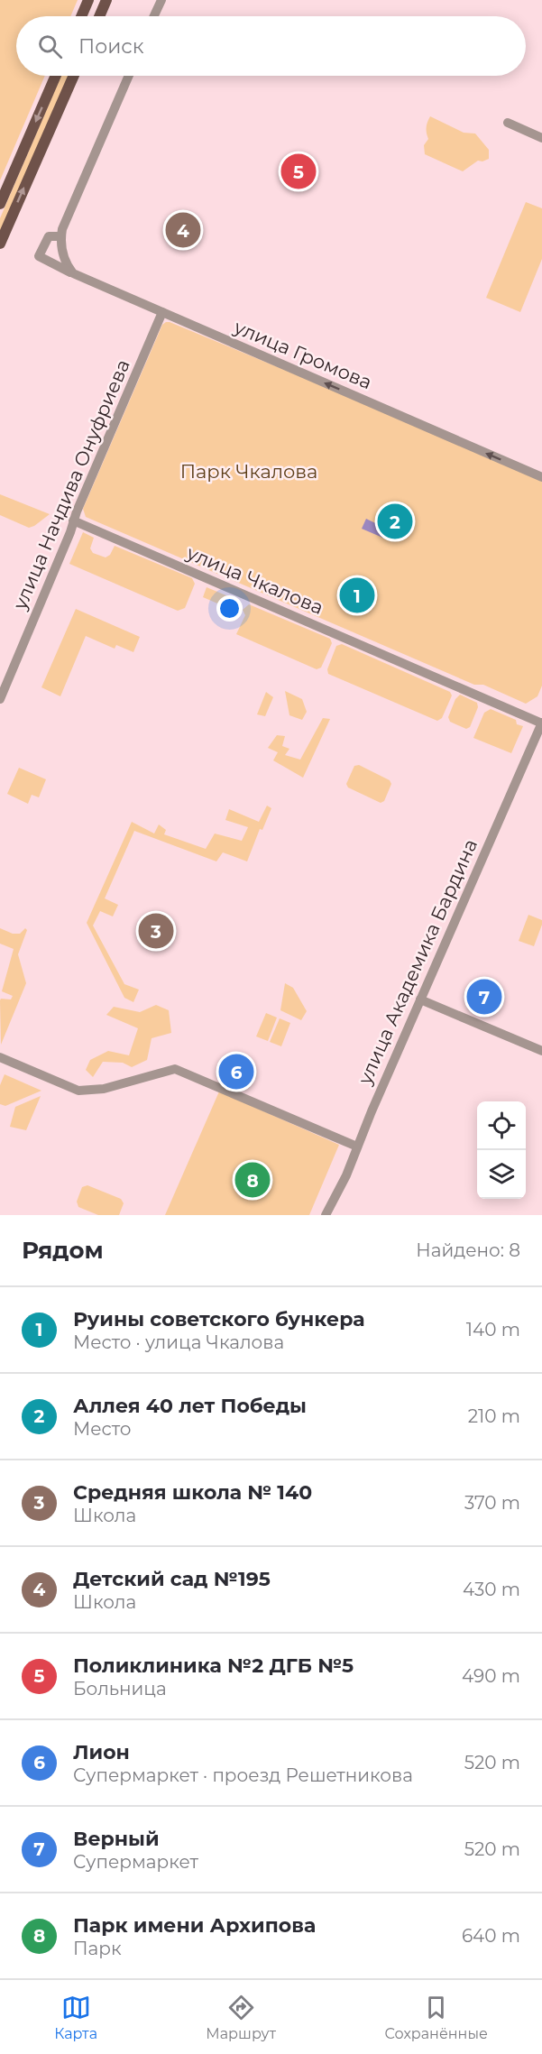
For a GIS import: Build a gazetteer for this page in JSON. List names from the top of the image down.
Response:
{
  "streets": {
    "street": [
      "улица Громова",
      "улица Начдива Онуфриева",
      "улица Чкалова",
      "улица Академика Бардина"
    ]
  },
  "crossings": [
    ["улица Громова", "улица Начдива Онуфриева"],
    ["улица Начдива Онуфриева", "улица Чкалова"],
    ["улица Чкалова", "улица Академика Бардина"]
  ],
  "one_way": ["улица Громова"],
  "parks": ["Парк Чкалова"],
  "page": {
    "search": "Поиск",
    "pins": [
      "5",
      "4",
      "2",
      "1",
      "3",
      "7",
      "6",
      "8"
    ],
    "heading": ["Рядом", "Найдено: 8"],
    "list": [
      {
        "mark": "1",
        "name": "Руины советского бункера",
        "note": "Место · улица Чкалова",
        "value": "140 m"
      },
      {
        "mark": "2",
        "name": "Аллея 40 лет Победы",
        "note": "Место",
        "value": "210 m"
      },
      {
        "mark": "3",
        "name": "Средняя школа № 140",
        "note": "Школа",
        "value": "370 m"
      },
      {
        "mark": "4",
        "name": "Детский сад №195",
        "note": "Школа",
        "value": "430 m"
      },
      {
        "mark": "5",
        "name": "Поликлиника №2 ДГБ №5",
        "note": "Больница",
        "value": "490 m"
      },
      {
        "mark": "6",
        "name": "Лион",
        "note": "Супермаркет · проезд Решетникова",
        "value": "520 m"
      },
      {
        "mark": "7",
        "name": "Верный",
        "note": "Супермаркет",
        "value": "520 m"
      },
      {
        "mark": "8",
        "name": "Парк имени Архипова",
        "note": "Парк",
        "value": "640 m"
      }
    ],
    "nav": ["Карта", "Маршрут", "Сохранённые"]
  }
}
